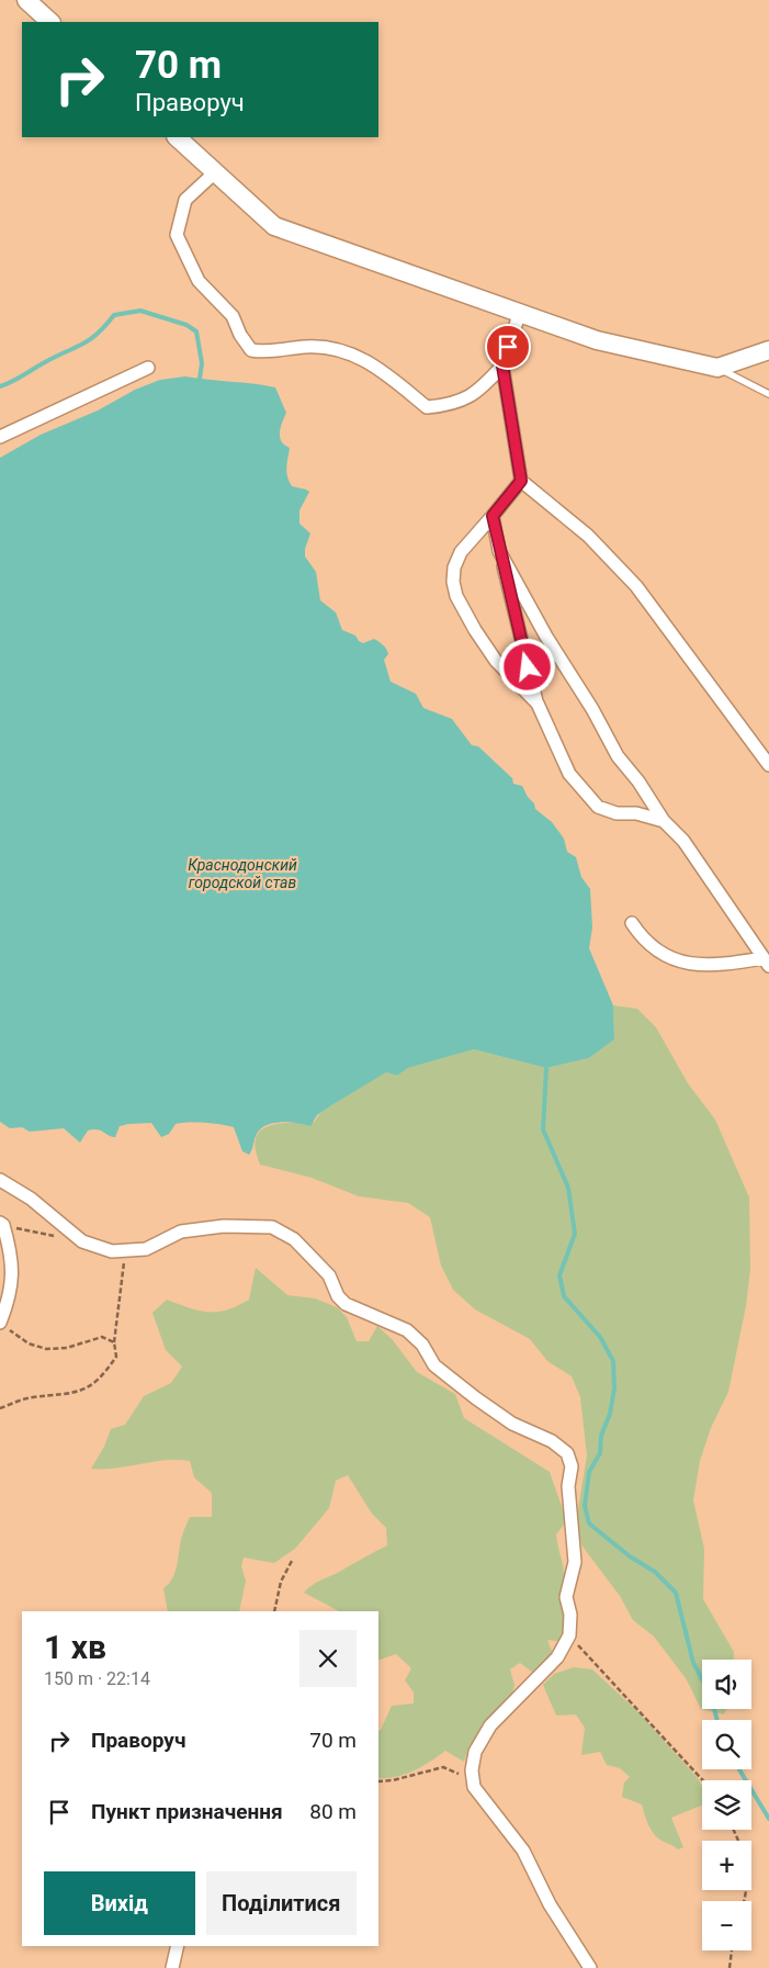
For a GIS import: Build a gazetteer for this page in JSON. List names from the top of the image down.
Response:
{
  "water": ["Краснодонский городской став"],
  "page": {
    "turn": ["70 m", "Праворуч"],
    "heading": ["1 хв", "150 m · 22:14"],
    "map_buttons": ["+", "−"],
    "list": [
      {
        "name": "Праворуч",
        "value": "70 m"
      },
      {
        "name": "Пункт призначення",
        "value": "80 m"
      }
    ],
    "buttons": ["Вихід", "Поділитися"]
  }
}
